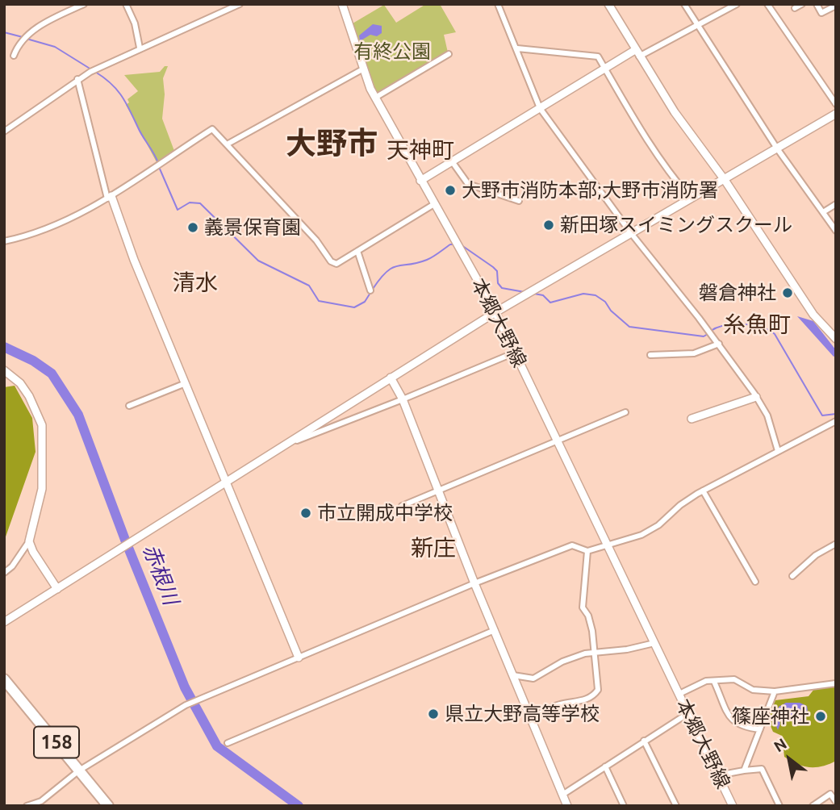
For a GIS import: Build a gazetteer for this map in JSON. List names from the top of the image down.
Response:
{
  "streets": {
    "highway": ["158"],
    "street": ["本郷大野線"]
  },
  "districts": [
    "大野市",
    "天神町",
    "清水",
    "糸魚町",
    "新庄"
  ],
  "water": ["赤根川"],
  "parks": ["有終公園"],
  "places": [
    "大野市消防本部;大野市消防署",
    "新田塚スイミングスクール",
    "義景保育園",
    "磐倉神社",
    "市立開成中学校",
    "県立大野高等学校",
    "篠座神社"
  ],
  "north": "top left"
}
